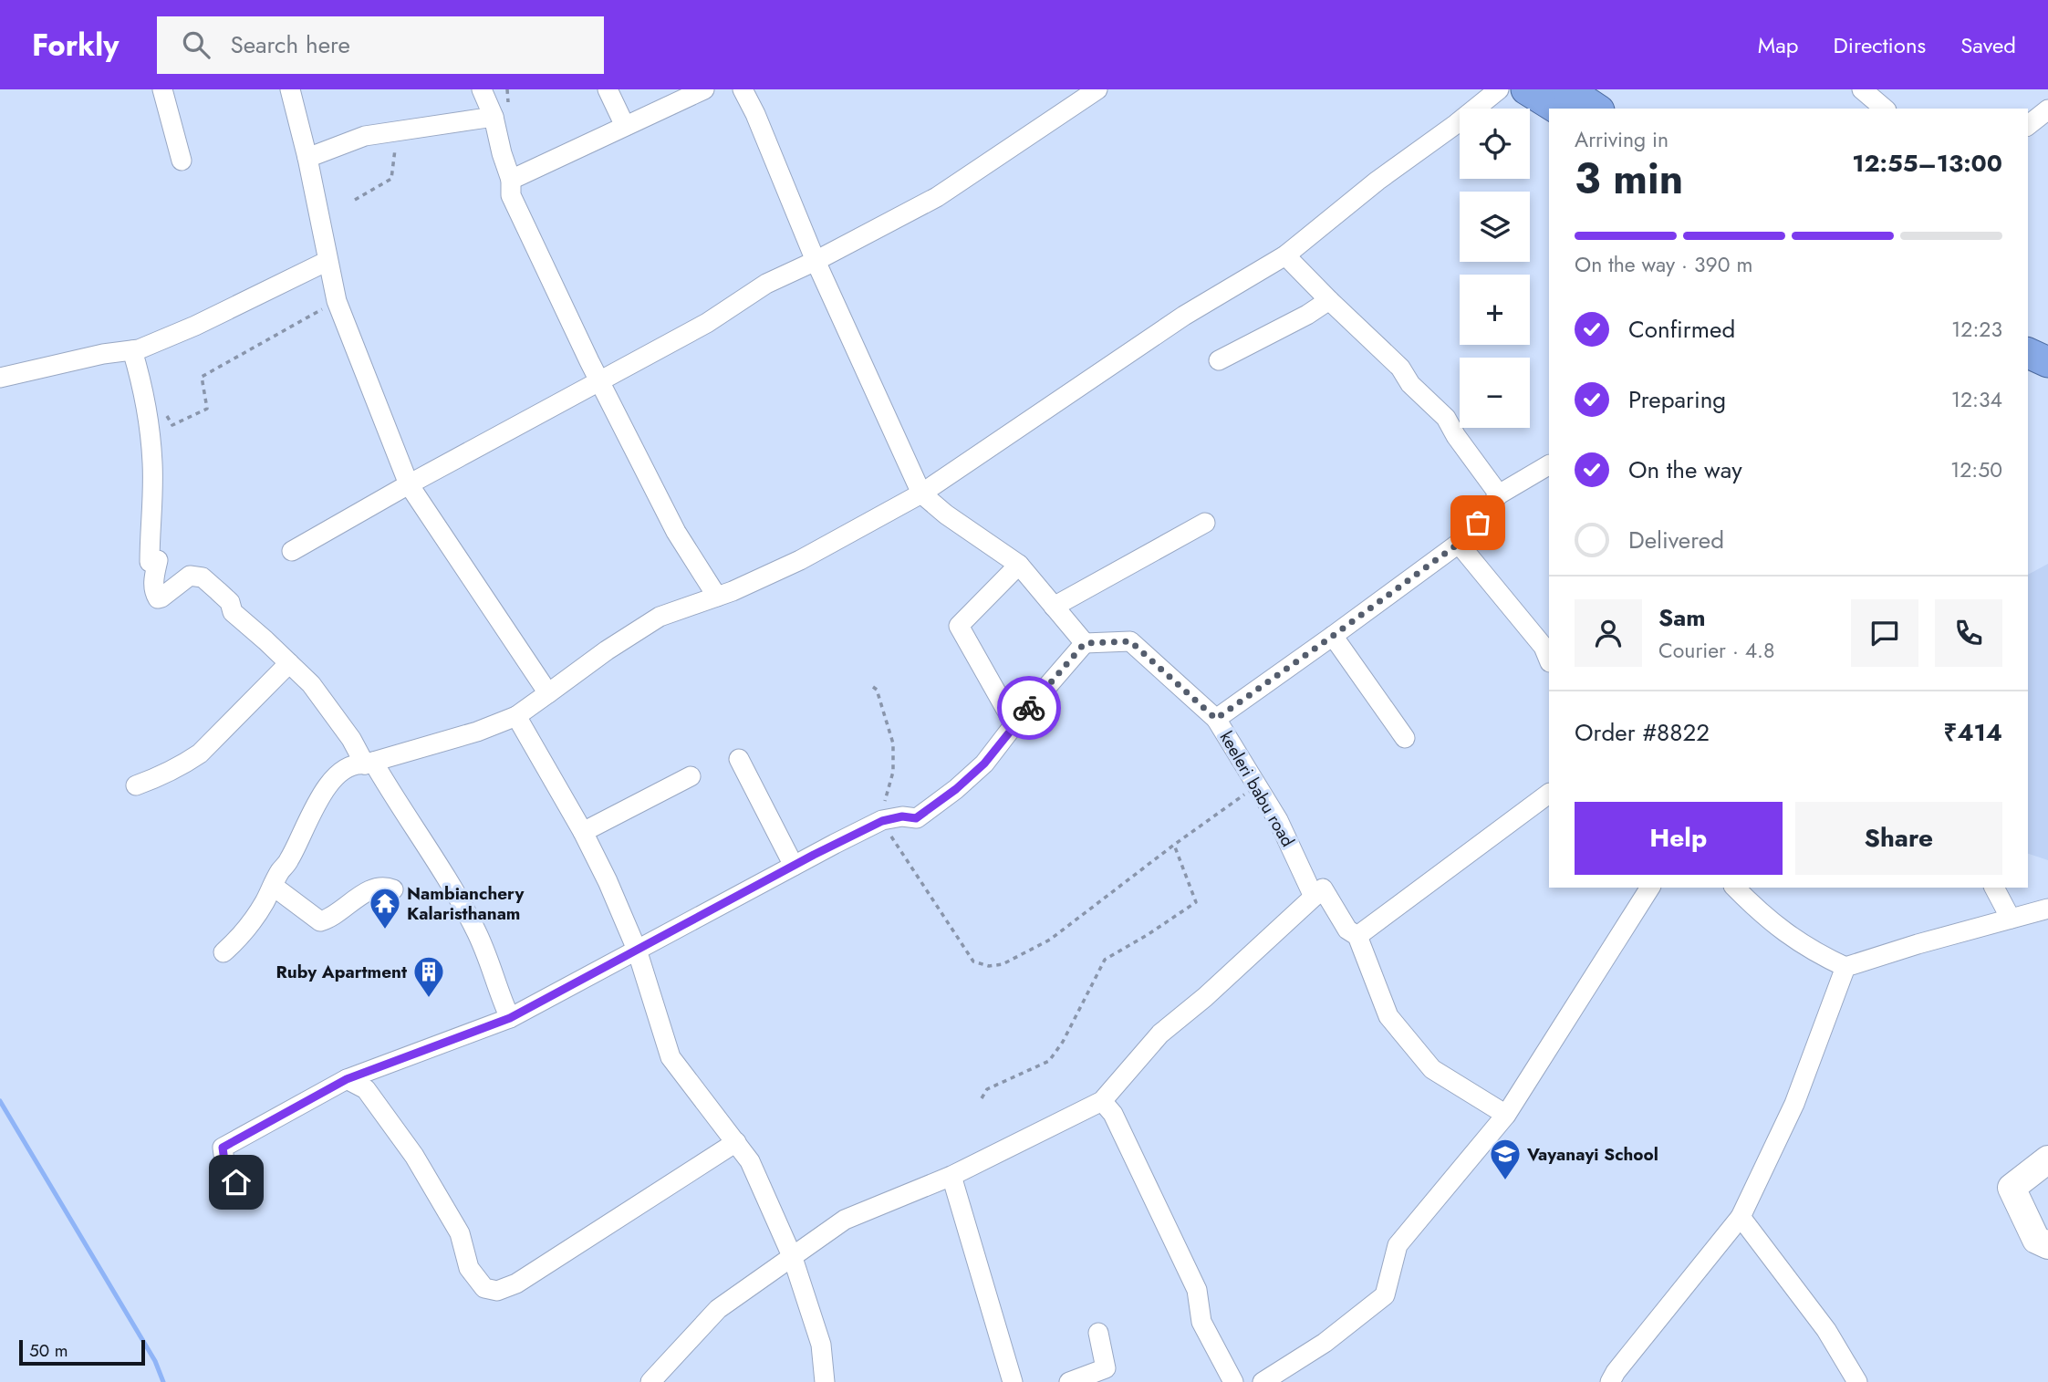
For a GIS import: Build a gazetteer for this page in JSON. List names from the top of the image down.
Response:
{
  "streets": {
    "street": ["keeleri babu road"]
  },
  "places": {
    "temple": ["Nambianchery Kalaristhanam"],
    "building": ["Ruby Apartment"],
    "school or university": ["Vayanayi School"]
  },
  "scale_bar": "50 m",
  "page": {
    "header": "Forkly",
    "search": "Search here",
    "nav": ["Map", "Directions", "Saved"],
    "map_buttons": ["+", "−"],
    "heading": ["3 min", "Arriving in", "12:55–13:00"],
    "panel": [
      "Sam",
      "Courier · 4.8",
      "Order #8822",
      "₹414"
    ],
    "bar": "On the way · 390 m",
    "list": [
      ["Confirmed", "12:23"],
      ["Preparing", "12:34"],
      ["On the way", "12:50"],
      "Delivered"
    ],
    "buttons": ["Help", "Share"],
    "scale": "50 m"
  }
}
